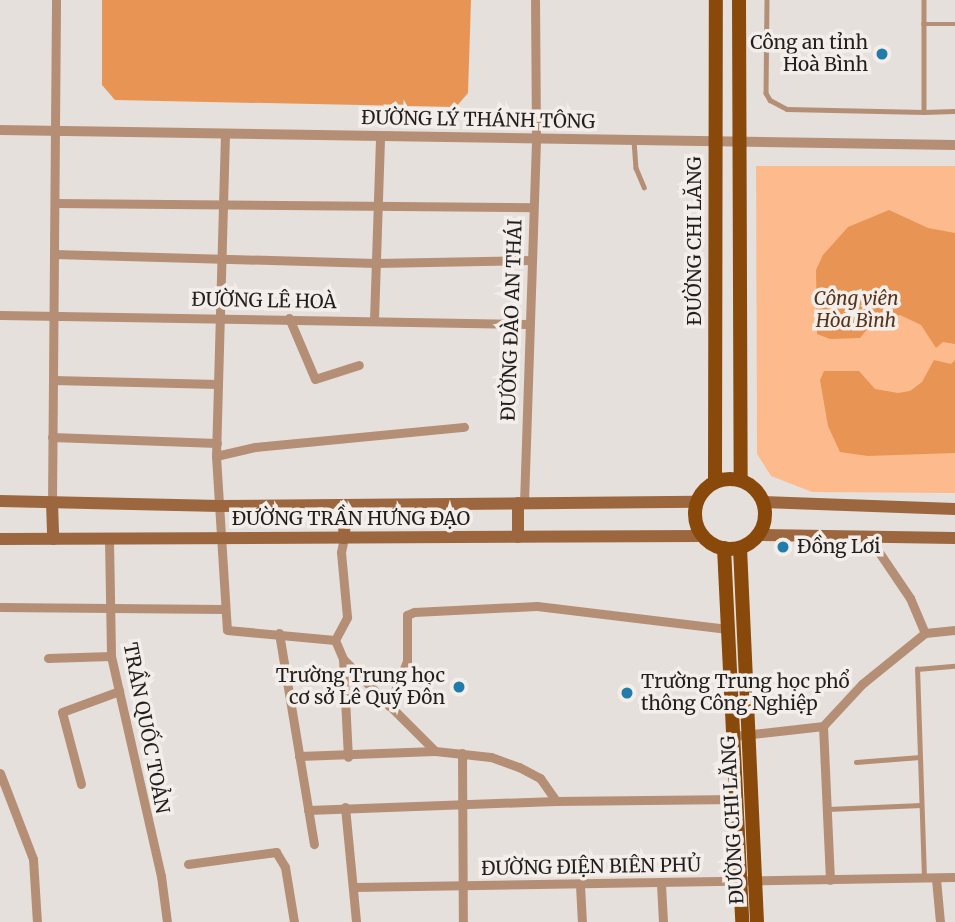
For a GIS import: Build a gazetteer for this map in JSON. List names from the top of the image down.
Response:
{
  "streets": {
    "main road": ["ĐƯỜNG CHI LĂNG", "ĐƯỜNG TRẦN HƯNG ĐẠO"],
    "street": [
      "ĐƯỜNG LÝ THÁNH TÔNG",
      "ĐƯỜNG LÊ HOÀ",
      "ĐƯỜNG ĐÀO AN THÁI",
      "TRẦN QUỐC TOẢN",
      "ĐƯỜNG ĐIỆN BIÊN PHỦ"
    ]
  },
  "crossings": [
    ["ĐƯỜNG LÝ THÁNH TÔNG", "ĐƯỜNG CHI LĂNG"],
    ["ĐƯỜNG LÝ THÁNH TÔNG", "ĐƯỜNG ĐÀO AN THÁI"],
    ["ĐƯỜNG CHI LĂNG", "ĐƯỜNG TRẦN HƯNG ĐẠO"],
    ["ĐƯỜNG CHI LĂNG", "ĐƯỜNG ĐIỆN BIÊN PHỦ"],
    ["ĐƯỜNG LÊ HOÀ", "ĐƯỜNG ĐÀO AN THÁI"],
    ["ĐƯỜNG ĐÀO AN THÁI", "ĐƯỜNG TRẦN HƯNG ĐẠO"],
    ["ĐƯỜNG TRẦN HƯNG ĐẠO", "TRẦN QUỐC TOẢN"]
  ],
  "parks": ["Công viên Hòa Bình"],
  "places": [
    "Công an tỉnh Hoà Bình",
    "Đồng Lơi",
    "Trường Trung học cơ sở Lê Quý Đôn",
    "Trường Trung học phổ thông Công Nghiệp"
  ]
}
